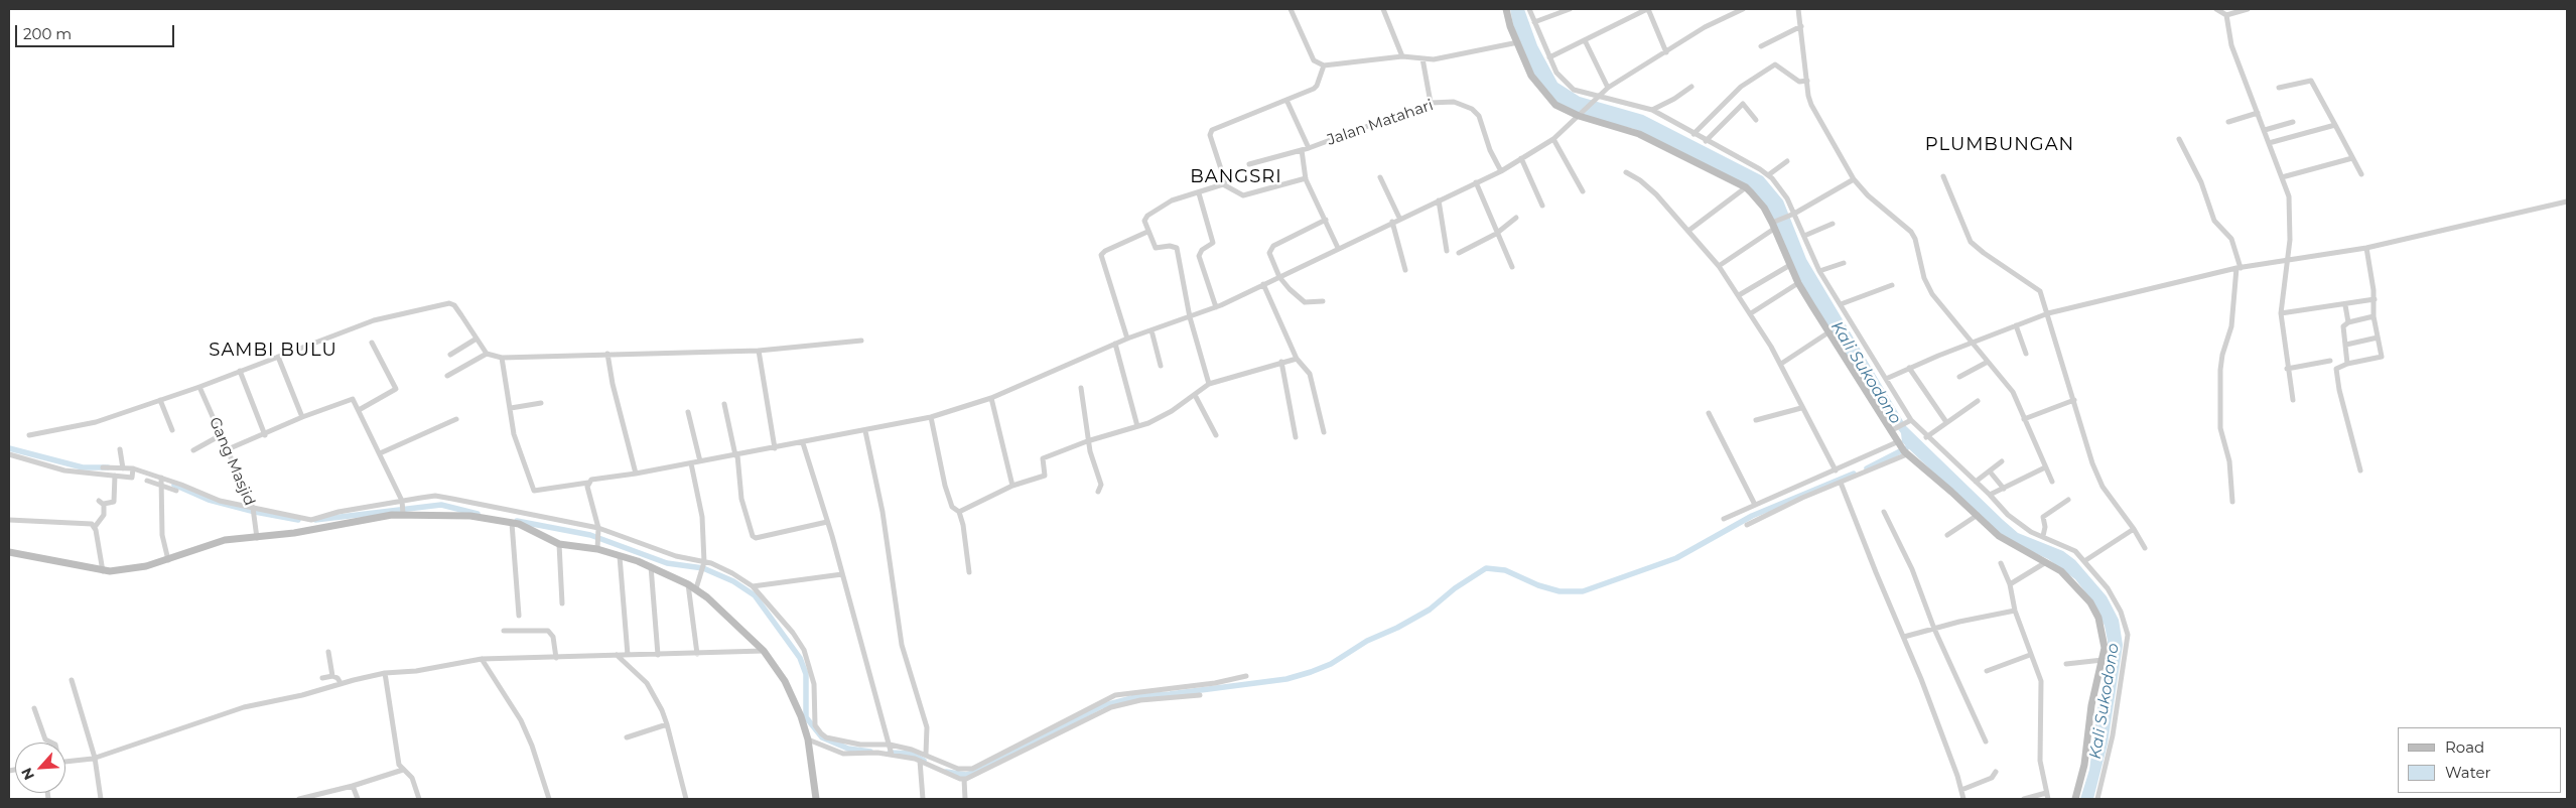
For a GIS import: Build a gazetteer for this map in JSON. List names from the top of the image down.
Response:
{
  "streets": {
    "street": ["Jalan Matahari", "Gang Masjid"]
  },
  "districts": ["PLUMBUNGAN", "BANGSRI", "SAMBI BULU"],
  "water": ["Kali Sukodono"],
  "legend": ["Road", "Water"],
  "scale_bar": "200 m",
  "north": "bottom left"
}
